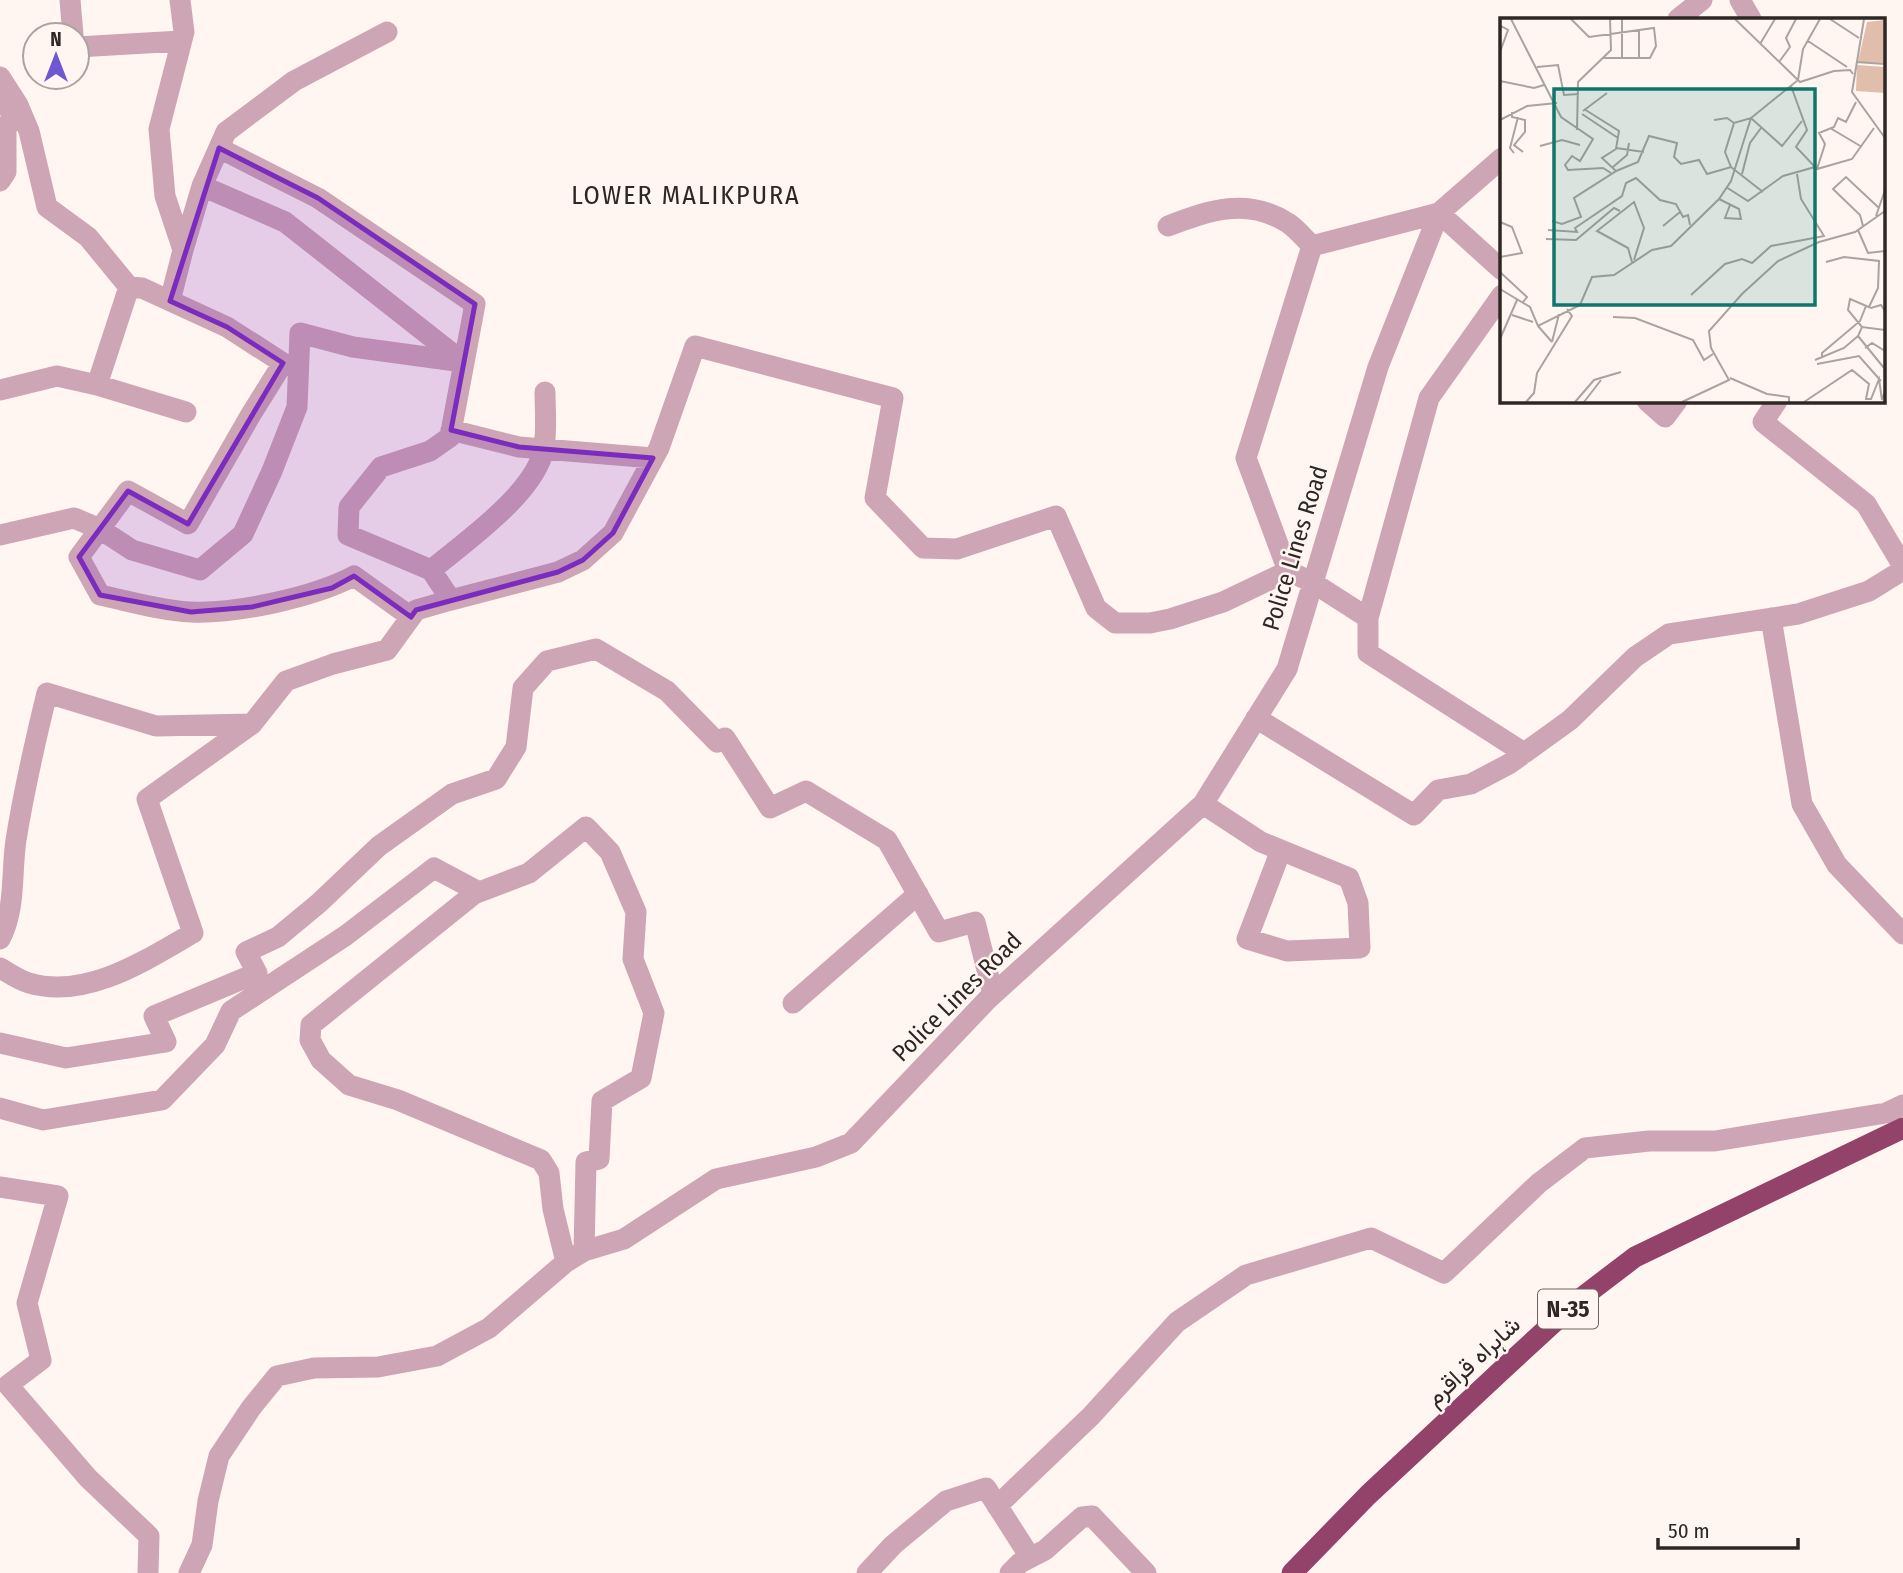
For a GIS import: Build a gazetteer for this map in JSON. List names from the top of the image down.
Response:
{
  "streets": {
    "highway": ["N-35", "شاہراہ قراقرم"],
    "street": ["Police Lines Road"]
  },
  "districts": ["LOWER MALIKPURA"],
  "scale_bar": "50 m",
  "north": "top"
}
